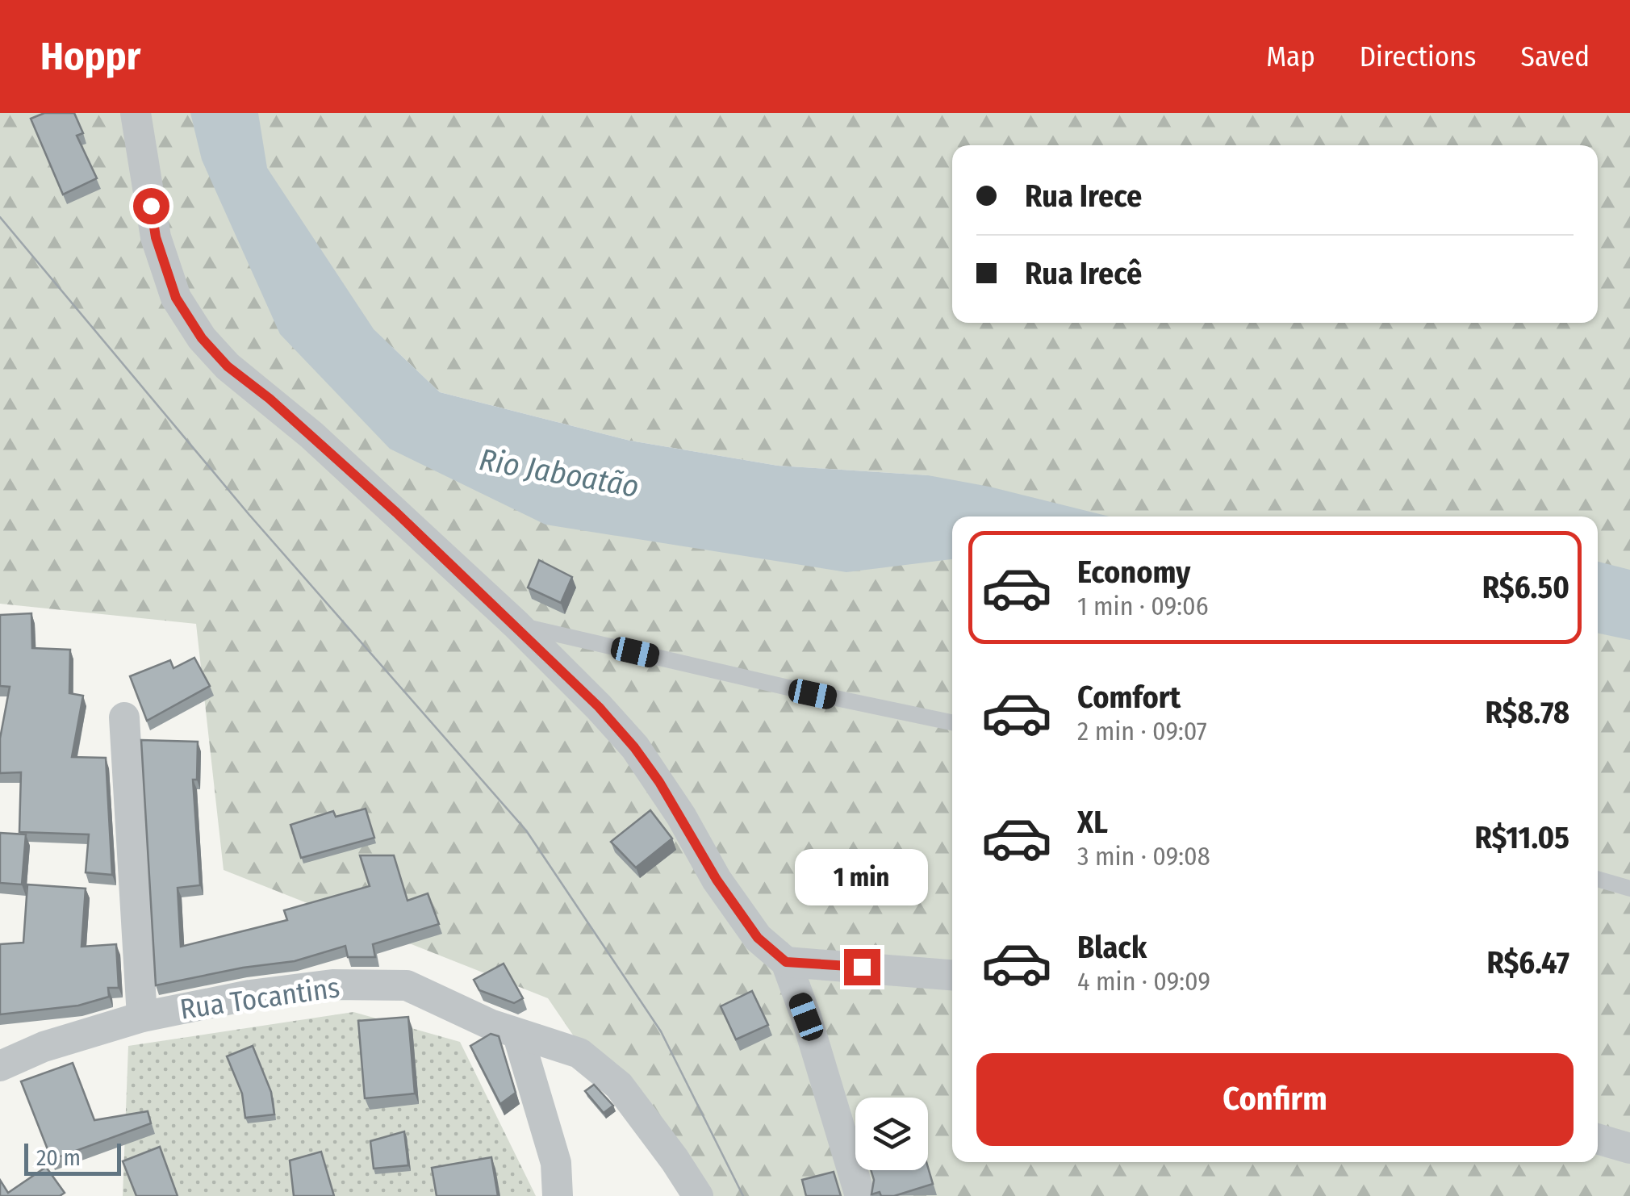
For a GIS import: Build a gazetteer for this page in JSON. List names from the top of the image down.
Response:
{
  "streets": {
    "street": ["Rua Tocantins"]
  },
  "water": ["Rio Jaboatão"],
  "scale_bar": "20 m",
  "page": {
    "header": "Hoppr",
    "nav": ["Map", "Directions", "Saved"],
    "banner": ["Rua Irece", "Rua Irecê"],
    "list": [
      {
        "name": "Economy",
        "note": "1 min · 09:06",
        "value": "R$6.50"
      },
      {
        "name": "Comfort",
        "note": "2 min · 09:07",
        "value": "R$8.78"
      },
      {
        "name": "XL",
        "note": "3 min · 09:08",
        "value": "R$11.05"
      },
      {
        "name": "Black",
        "note": "4 min · 09:09",
        "value": "R$6.47"
      }
    ],
    "bubble": "1 min",
    "buttons": "Confirm",
    "scale": "20 m"
  }
}
